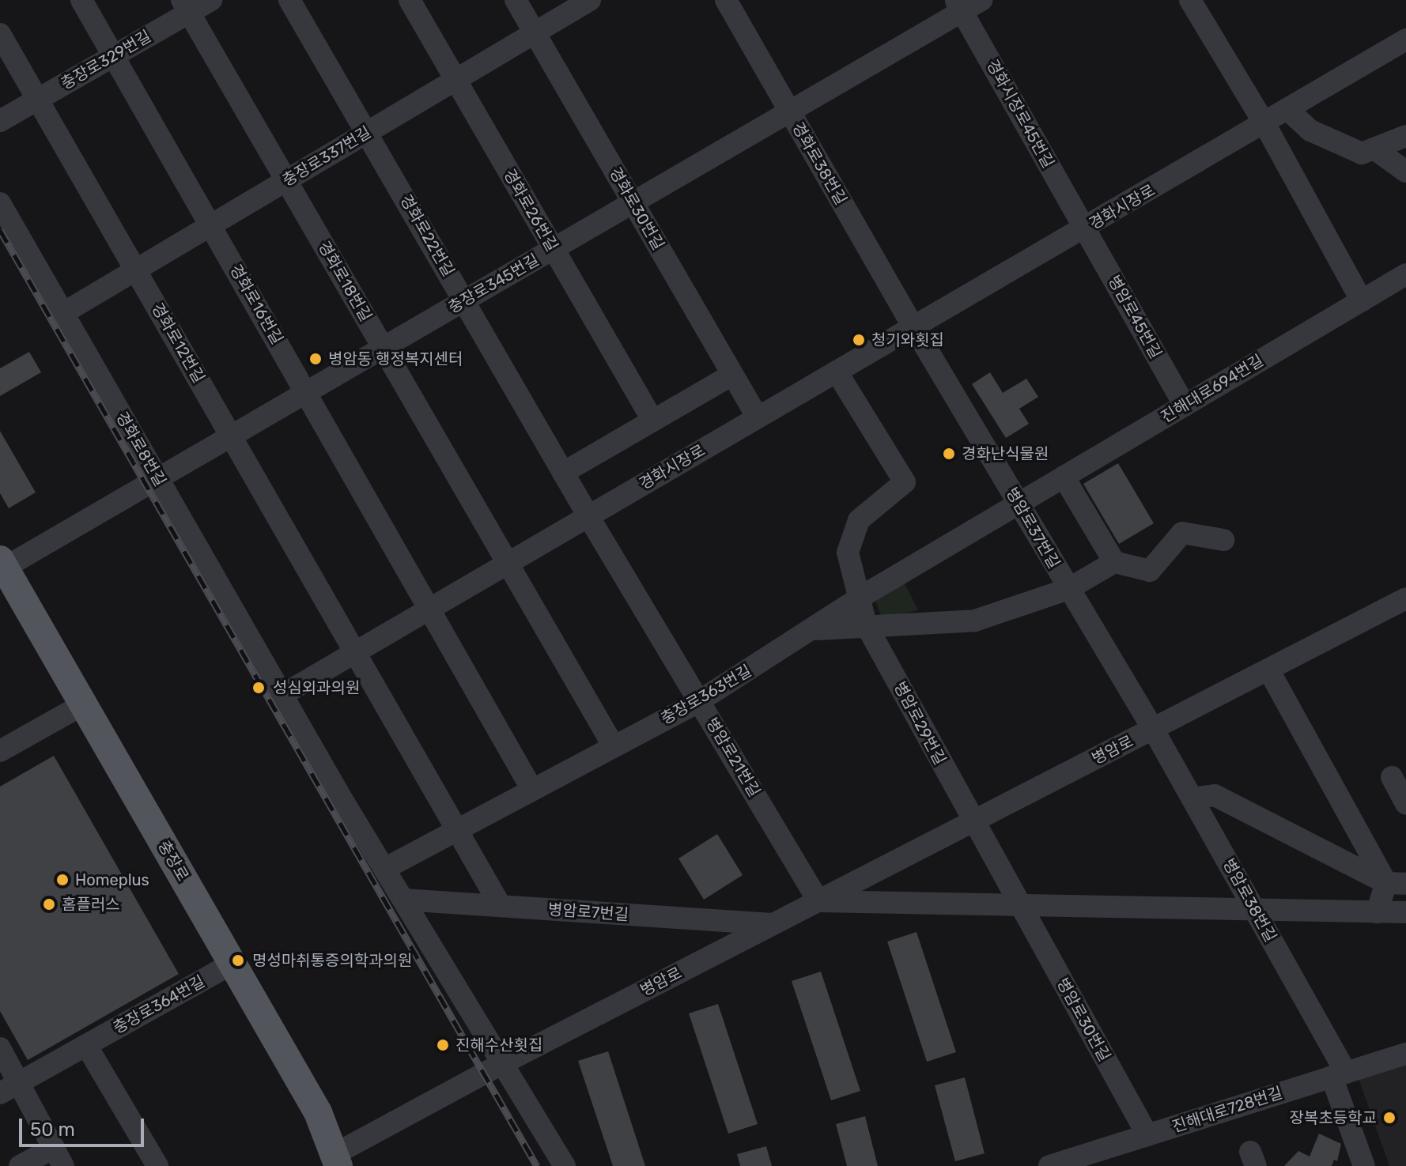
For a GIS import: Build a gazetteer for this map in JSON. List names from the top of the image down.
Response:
{
  "streets": {
    "main road": ["충장로"],
    "street": [
      "충장로329번길",
      "경화시장로45번길",
      "충장로337번길",
      "경화로38번길",
      "경화시장로",
      "경화로30번길",
      "경화로26번길",
      "경화로22번길",
      "경화로18번길",
      "충장로345번길",
      "경화로16번길",
      "병암로45번길",
      "경화로12번길",
      "진해대로694번길",
      "경화로8번길",
      "병암로37번길",
      "충장로363번길",
      "병암로29번길",
      "병암로",
      "병암로21번길",
      "병암로38번길",
      "병암로7번길",
      "충장로364번길",
      "병암로30번길",
      "진해대로728번길"
    ]
  },
  "crossings": [
    ["충장로329번길", "경화로18번길"],
    ["충장로329번길", "경화로16번길"],
    ["충장로329번길", "경화로12번길"],
    ["경화시장로45번길", "경화시장로"],
    ["경화시장로45번길", "충장로345번길"],
    ["경화시장로45번길", "병암로45번길"],
    ["충장로337번길", "경화로30번길"],
    ["충장로337번길", "경화로26번길"],
    ["충장로337번길", "경화로22번길"],
    ["충장로337번길", "경화로18번길"],
    ["충장로337번길", "경화로16번길"],
    ["충장로337번길", "경화로12번길"],
    ["충장로337번길", "경화로8번길"],
    ["경화로38번길", "경화시장로"],
    ["경화로38번길", "충장로345번길"],
    ["경화로38번길", "병암로37번길"],
    ["경화시장로", "경화로30번길"],
    ["경화시장로", "경화로22번길"],
    ["경화시장로", "경화로18번길"],
    ["경화시장로", "경화로16번길"],
    ["경화시장로", "병암로45번길"],
    ["경화시장로", "경화로12번길"],
    ["경화시장로", "경화로8번길"],
    ["경화시장로", "병암로37번길"],
    ["경화시장로", "병암로21번길"],
    ["경화로30번길", "충장로345번길"],
    ["경화로26번길", "충장로345번길"],
    ["경화로22번길", "충장로345번길"],
    ["경화로22번길", "병암로21번길"],
    ["경화로18번길", "충장로345번길"],
    ["충장로345번길", "경화로16번길"],
    ["충장로345번길", "경화로12번길"],
    ["충장로345번길", "경화로8번길"],
    ["충장로345번길", "충장로"],
    ["병암로45번길", "진해대로694번길"],
    ["진해대로694번길", "병암로37번길"],
    ["진해대로694번길", "충장로363번길"],
    ["병암로37번길", "충장로363번길"],
    ["병암로37번길", "병암로"],
    ["병암로37번길", "병암로38번길"],
    ["충장로363번길", "병암로21번길"],
    ["병암로29번길", "병암로"],
    ["병암로29번길", "병암로30번길"],
    ["병암로", "병암로21번길"],
    ["병암로", "충장로"],
    ["병암로", "병암로38번길"],
    ["병암로", "병암로7번길"],
    ["병암로", "병암로30번길"],
    ["충장로", "충장로364번길"],
    ["병암로38번길", "진해대로728번길"],
    ["병암로30번길", "진해대로728번길"]
  ],
  "places": [
    "청기와횟집",
    "병암동 행정복지센터",
    "경화난식물원",
    "성심외과의원",
    "Homeplus",
    "홈플러스",
    "명성마취통증의학과의원",
    "진해수산횟집",
    "장복초등학교"
  ],
  "scale_bar": "50 m"
}
